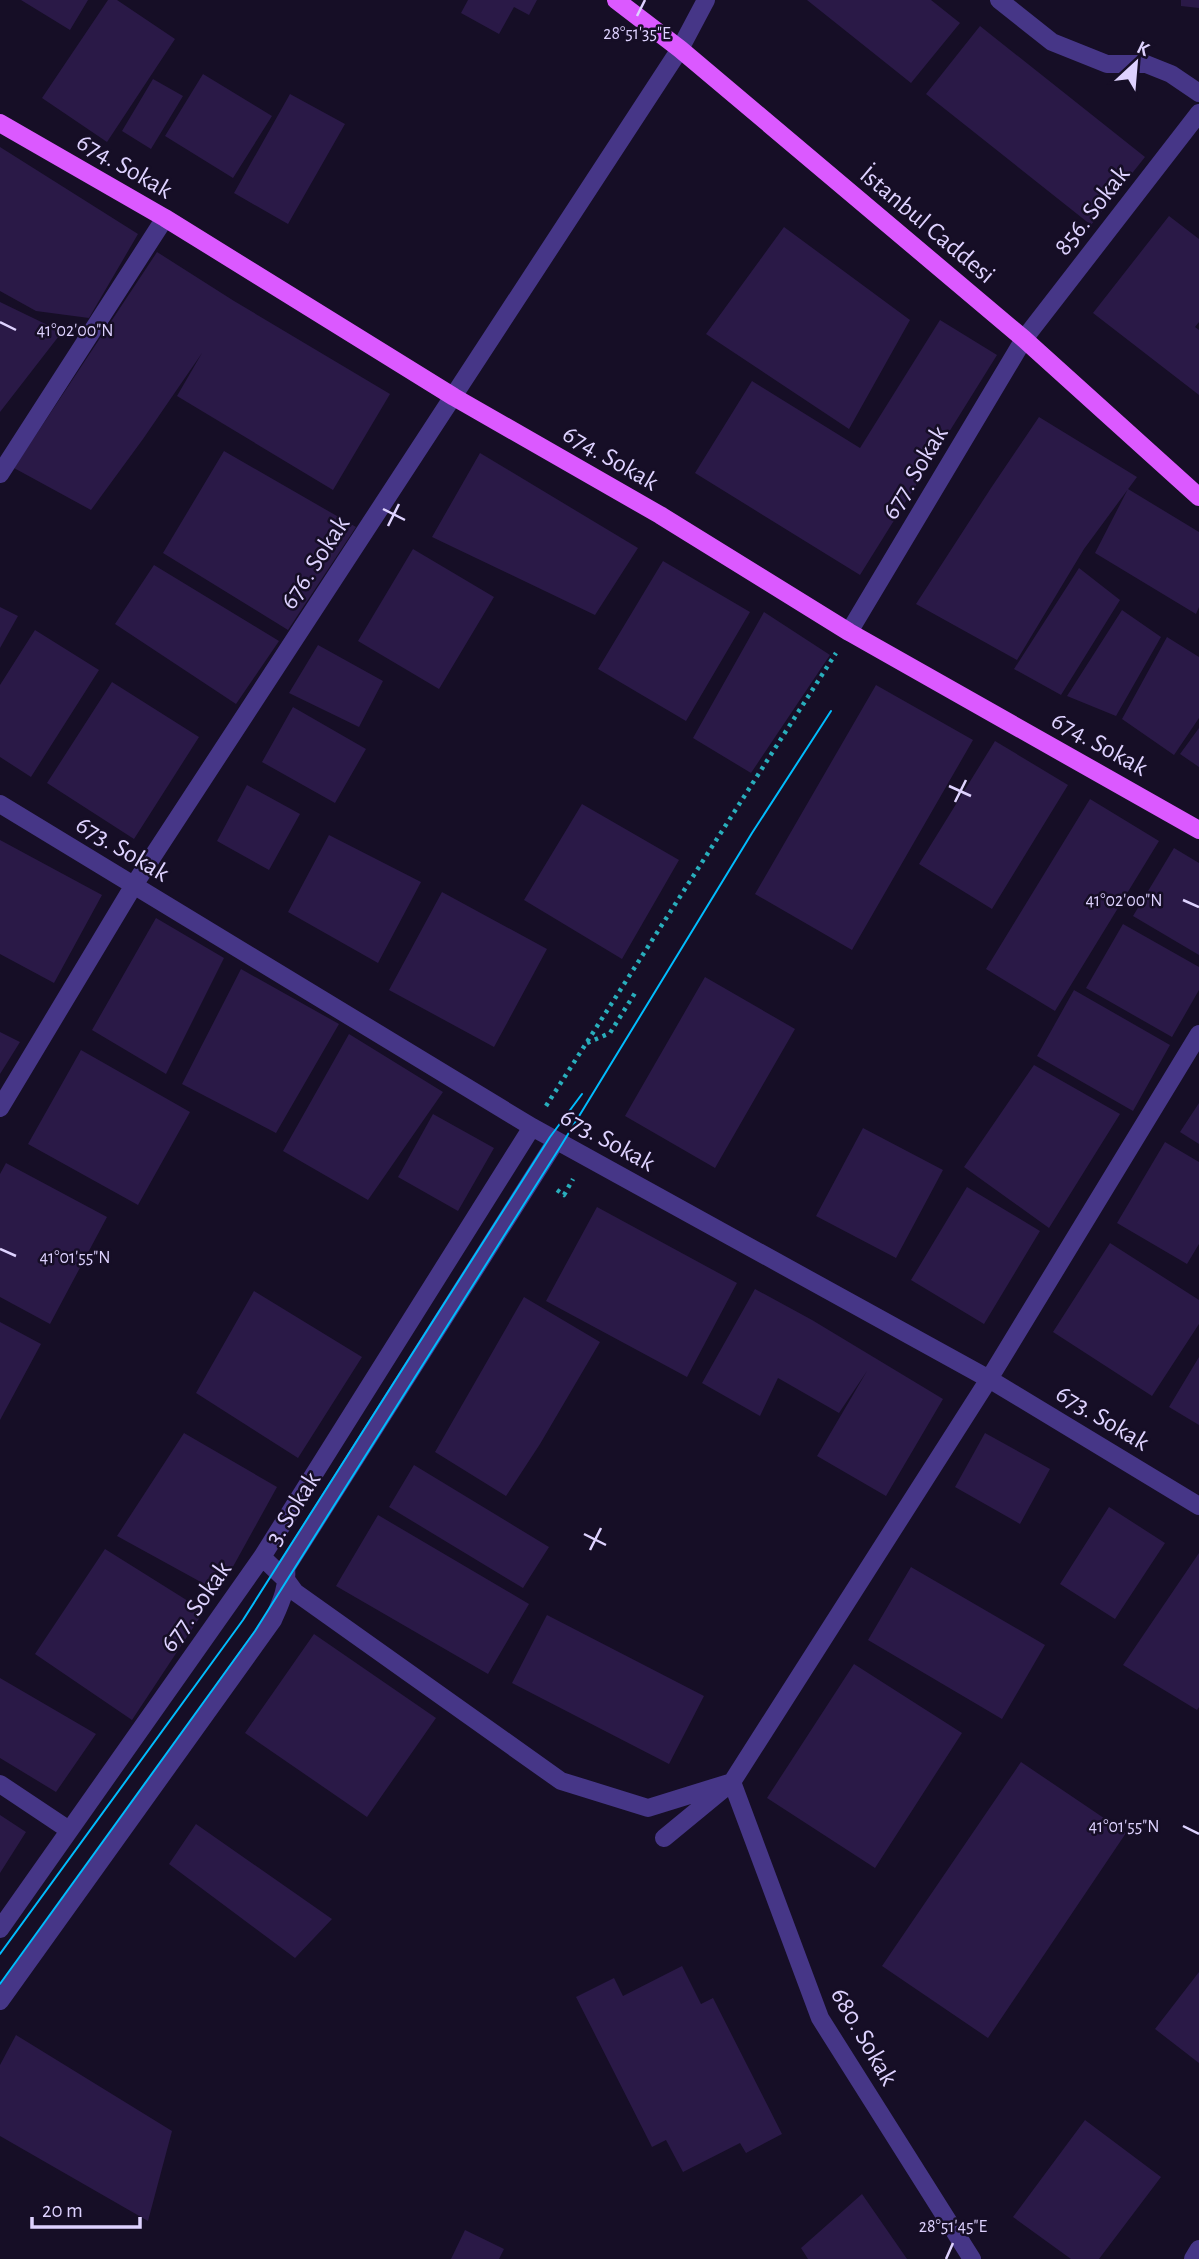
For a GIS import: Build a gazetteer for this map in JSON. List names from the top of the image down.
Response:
{
  "streets": {
    "main road": ["674. Sokak", "İstanbul Caddesi"],
    "street": [
      "856. Sokak",
      "677. Sokak",
      "676. Sokak",
      "673. Sokak",
      "3. Sokak",
      "680. Sokak"
    ]
  },
  "crossings": [
    ["674. Sokak", "677. Sokak"],
    ["674. Sokak", "676. Sokak"],
    ["856. Sokak", "İstanbul Caddesi"],
    ["856. Sokak", "677. Sokak"],
    ["İstanbul Caddesi", "677. Sokak"],
    ["İstanbul Caddesi", "676. Sokak"],
    ["677. Sokak", "673. Sokak"],
    ["676. Sokak", "673. Sokak"],
    ["673. Sokak", "3. Sokak"]
  ],
  "scale_bar": "20 m",
  "north": "top right",
  "coordinates": [
    "28°51'35\"E",
    "41°02'00\"N",
    "41°01'55\"N",
    "28°51'45\"E"
  ]
}
